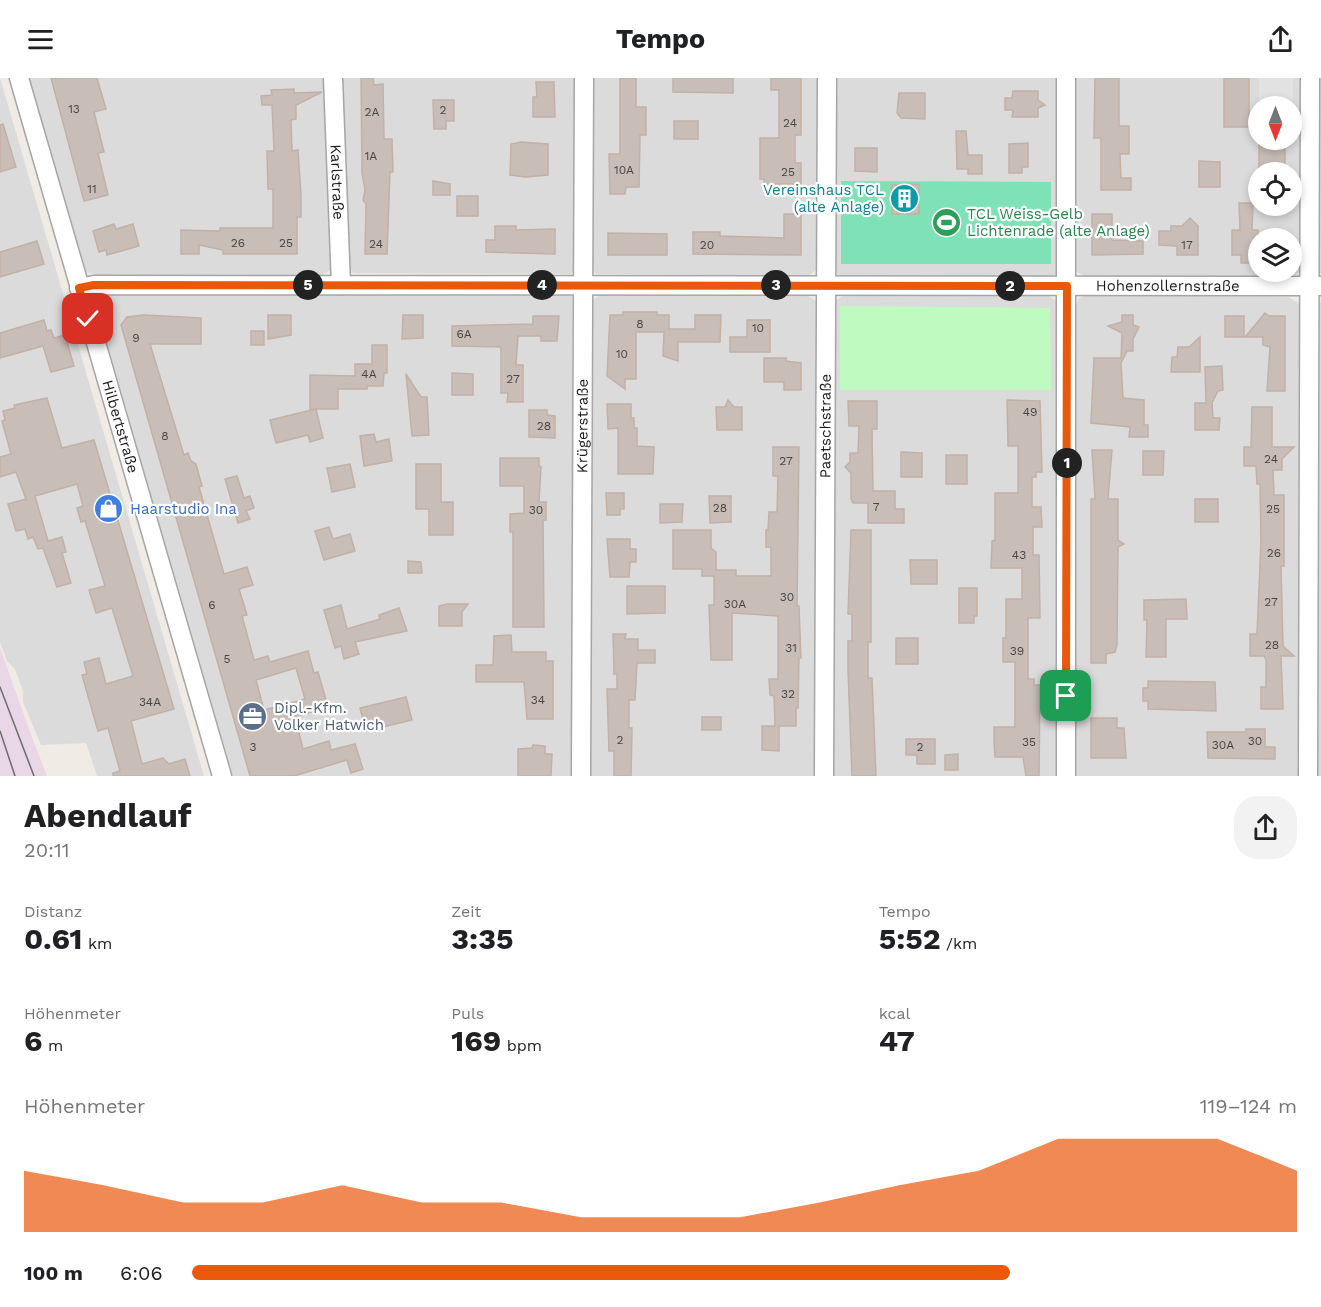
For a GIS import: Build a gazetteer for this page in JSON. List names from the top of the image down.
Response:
{
  "streets": {
    "street": [
      "Karlstraße",
      "Hohenzollernstraße",
      "Hilbertstraße",
      "Krügerstraße",
      "Paetschstraße"
    ]
  },
  "crossings": [
    ["Karlstraße", "Hohenzollernstraße"],
    ["Hohenzollernstraße", "Hilbertstraße"],
    ["Hohenzollernstraße", "Krügerstraße"],
    ["Hohenzollernstraße", "Paetschstraße"]
  ],
  "places": {
    "building": ["Vereinshaus TCL (alte Anlage)"],
    "sports": ["TCL Weiss-Gelb Lichtenrade (alte Anlage)"],
    "shop": ["Haarstudio Ina"],
    "office": ["Dipl.-Kfm. Volker Hatwich"]
  },
  "house_numbers": [
    "13",
    "2",
    "2A",
    "24",
    "1A",
    "10A",
    "25",
    "11",
    "26",
    "25",
    "24",
    "20",
    "17",
    "8",
    "10",
    "6A",
    "9",
    "10",
    "4A",
    "27",
    "49",
    "28",
    "8",
    "24",
    "27",
    "7",
    "28",
    "25",
    "30",
    "26",
    "43",
    "30",
    "27",
    "30A",
    "6",
    "28",
    "31",
    "39",
    "5",
    "32",
    "34",
    "34A",
    "2",
    "30",
    "35",
    "30A",
    "3",
    "2"
  ],
  "north": "bottom",
  "page": {
    "header": "Tempo",
    "pins": [
      "3",
      "4",
      "5",
      "2",
      "1"
    ],
    "heading": ["Abendlauf", "20:11"],
    "stats": [
      ["Distanz", "0.61 km"],
      ["Zeit", "3:35"],
      ["Tempo", "5:52 /km"],
      ["Höhenmeter", "6 m"],
      ["Puls", "169 bpm"],
      ["kcal", "47"]
    ],
    "chart": ["Höhenmeter", "119–124 m"],
    "list": [
      {
        "name": "100 m",
        "note": "6:06"
      }
    ]
  }
}
